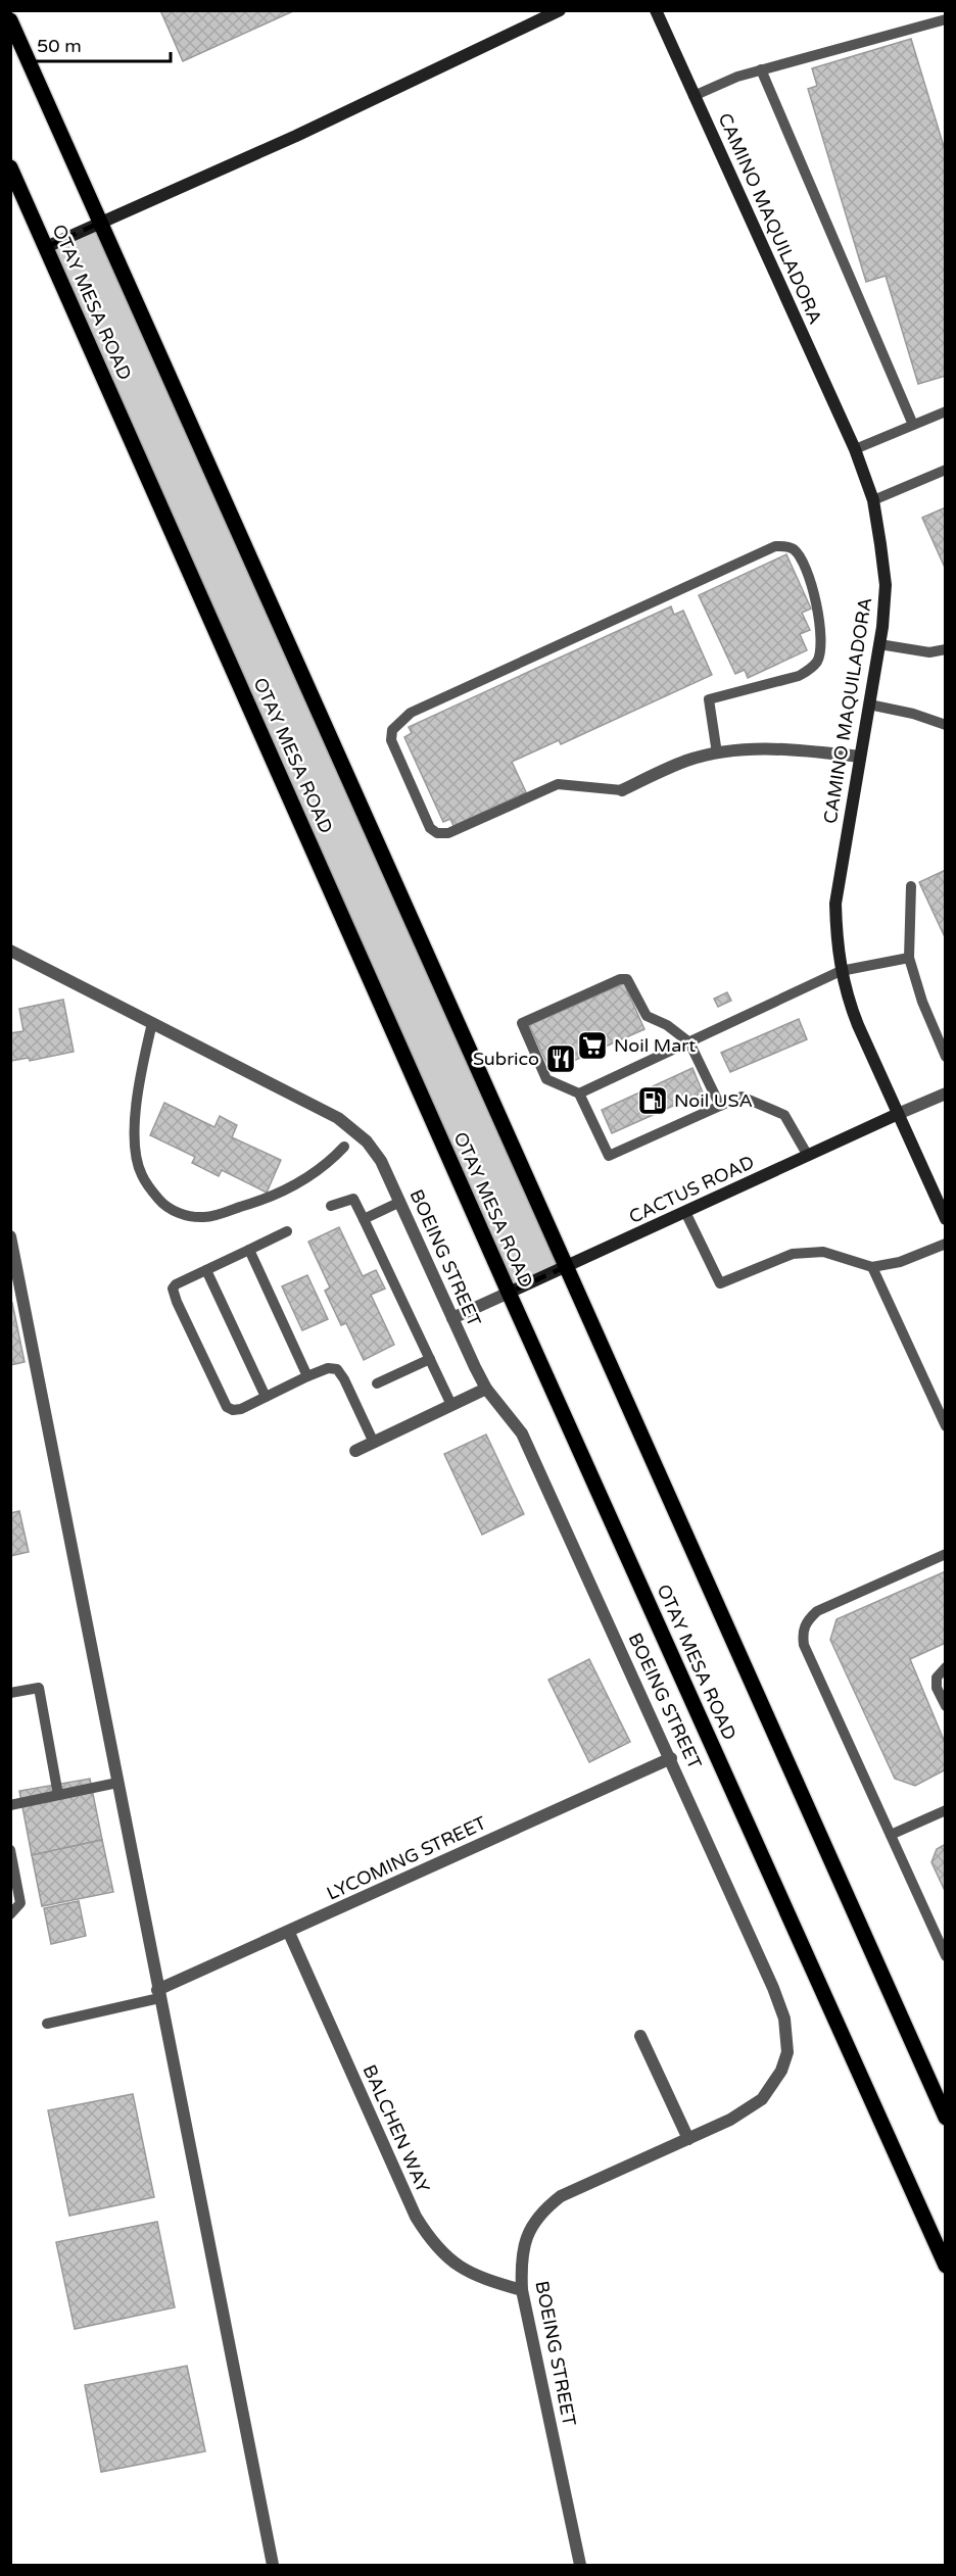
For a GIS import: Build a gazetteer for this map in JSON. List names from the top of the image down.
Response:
{
  "streets": {
    "main road": ["OTAY MESA ROAD"],
    "street": [
      "CAMINO MAQUILADORA",
      "CACTUS ROAD",
      "BOEING STREET",
      "LYCOMING STREET",
      "BALCHEN WAY"
    ]
  },
  "crossings": [
    ["CAMINO MAQUILADORA", "CACTUS ROAD"],
    ["OTAY MESA ROAD", "CACTUS ROAD"],
    ["CACTUS ROAD", "BOEING STREET"],
    ["BOEING STREET", "LYCOMING STREET"],
    ["BOEING STREET", "BALCHEN WAY"],
    ["LYCOMING STREET", "BALCHEN WAY"]
  ],
  "places": {
    "supermarket": ["Noil Mart"],
    "restaurant": ["Subrico"],
    "fuel station": ["Noil USA"]
  },
  "scale_bar": "50 m"
}
